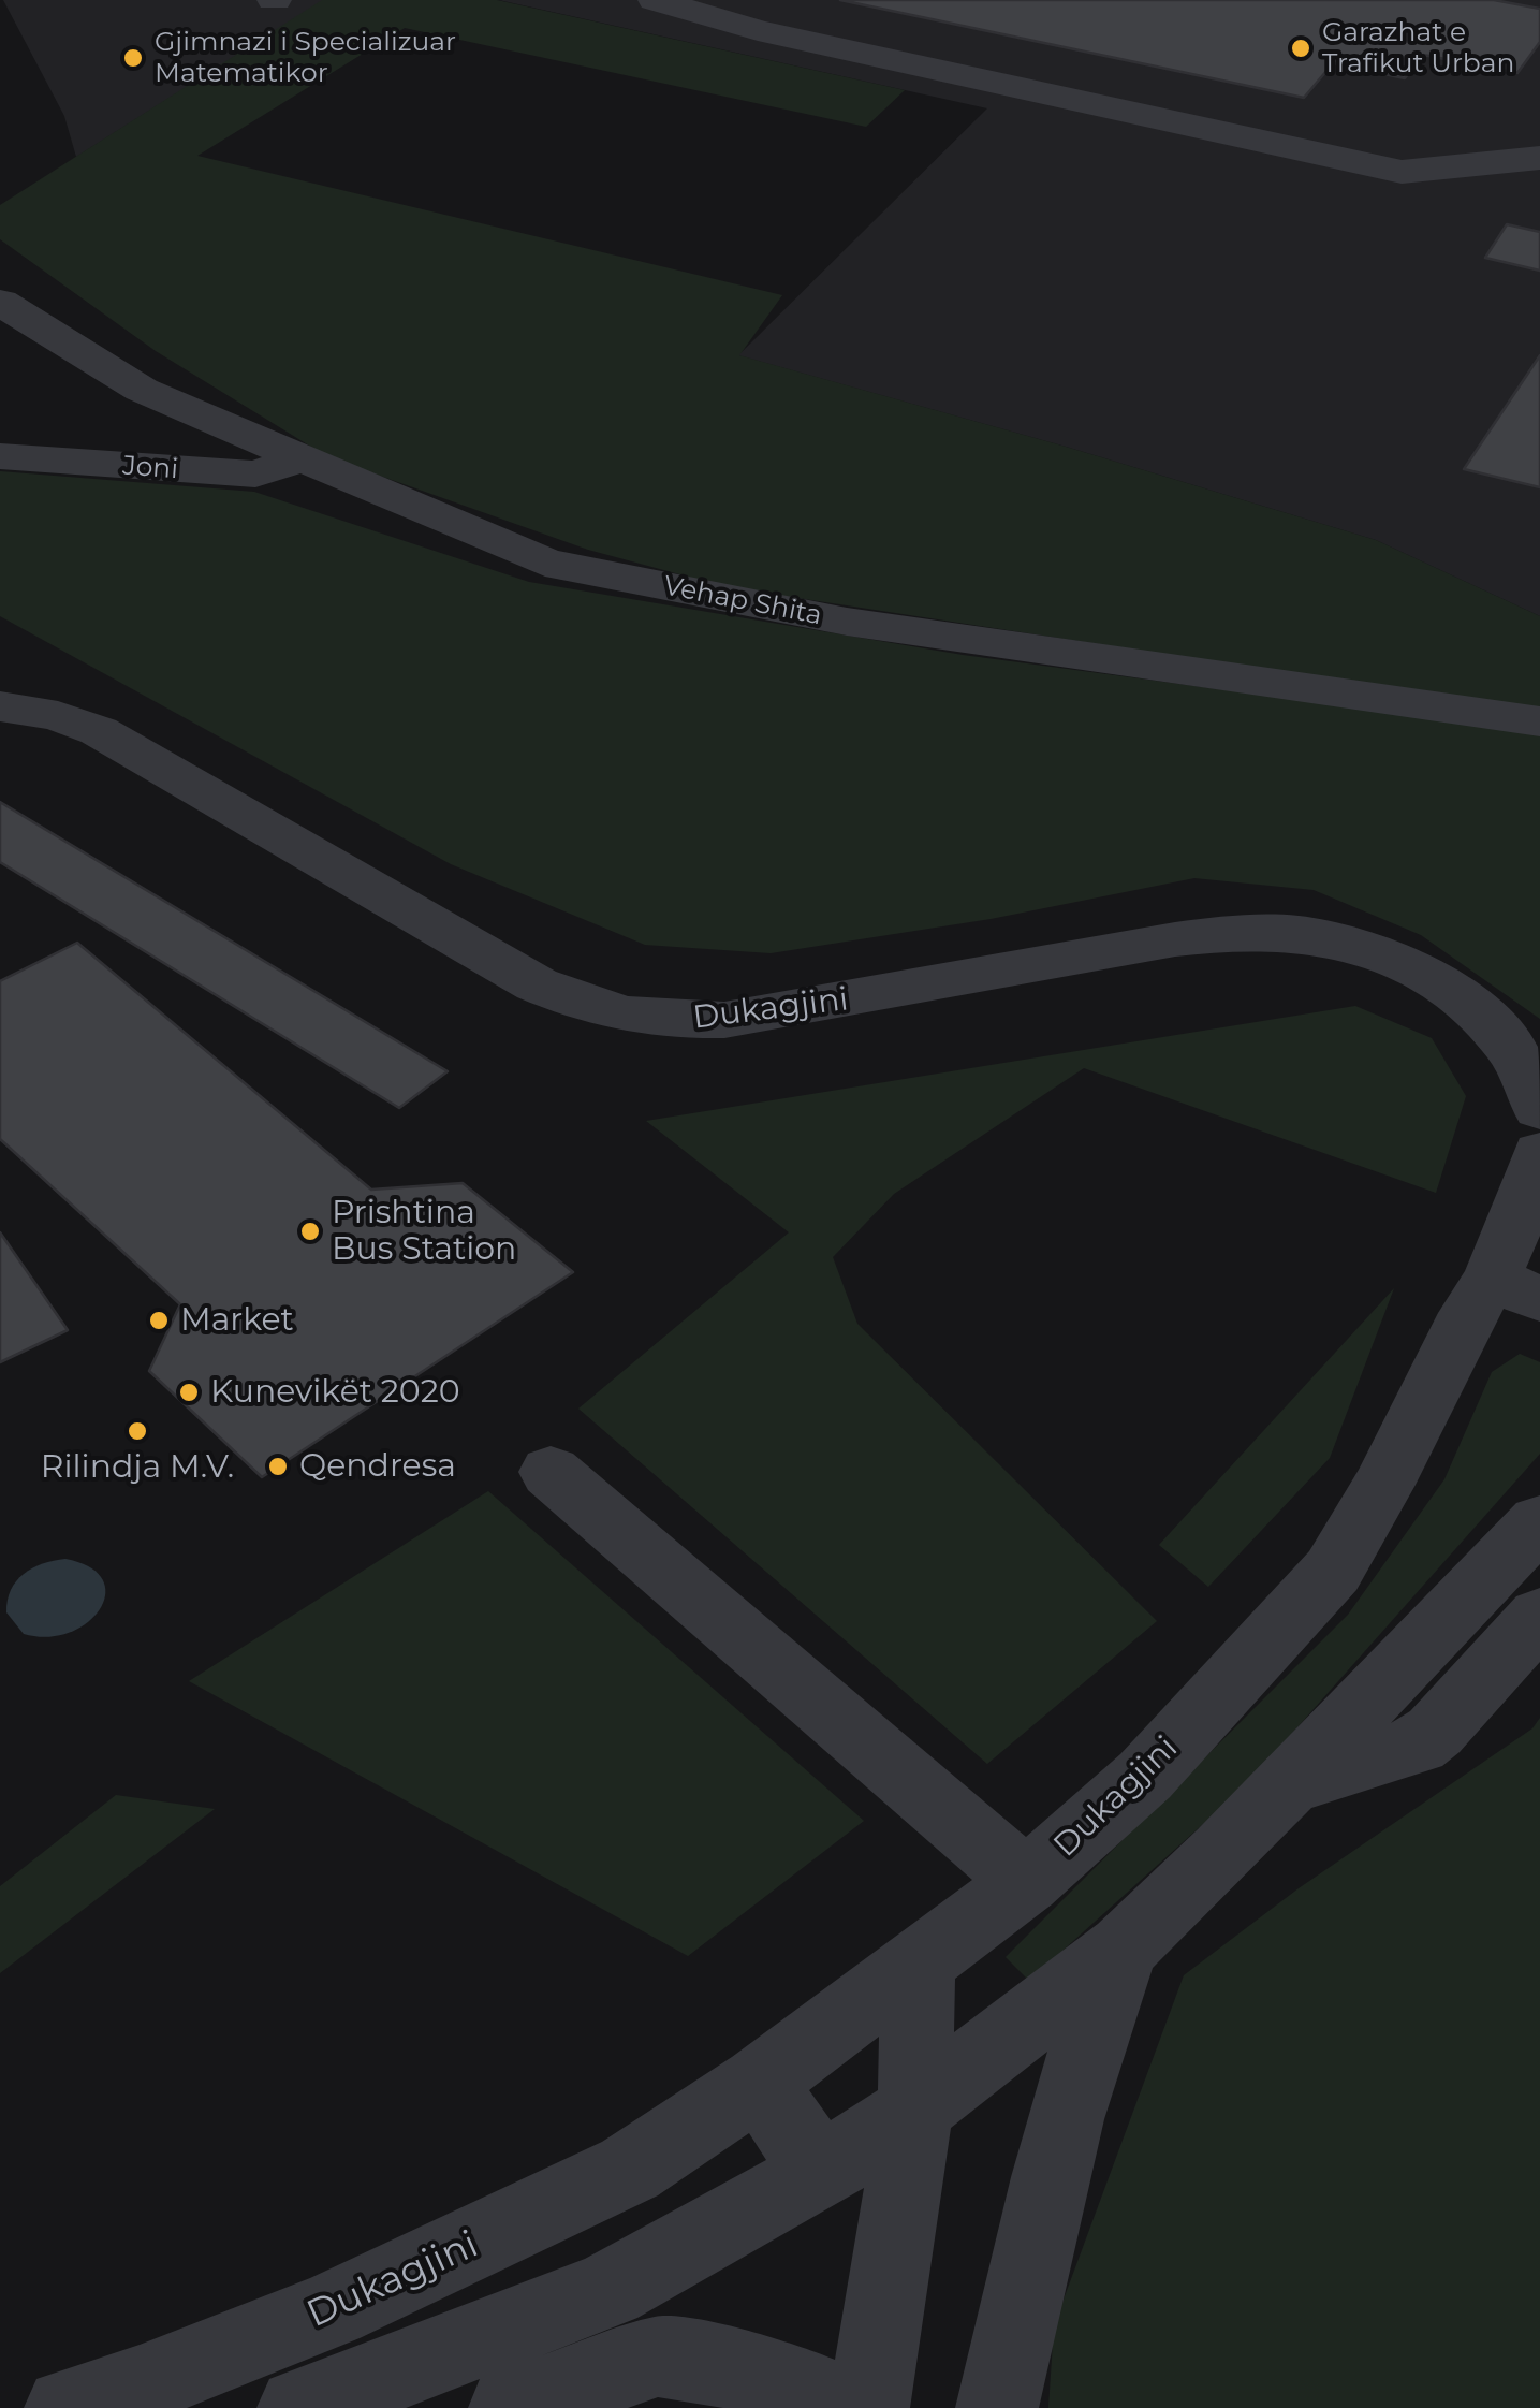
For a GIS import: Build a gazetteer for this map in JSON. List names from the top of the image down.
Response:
{
  "streets": {
    "street": ["Joni", "Vehap Shita", "Dukagjini"]
  },
  "crossings": [
    ["Joni", "Vehap Shita"]
  ],
  "places": [
    "Garazhat e Trafikut Urban",
    "Gjimnazi i Specializuar Matematikor",
    "Prishtina Bus Station",
    "Market",
    "Kunevikët 2020",
    "Rilindja M.V.",
    "Qendresa"
  ]
}
